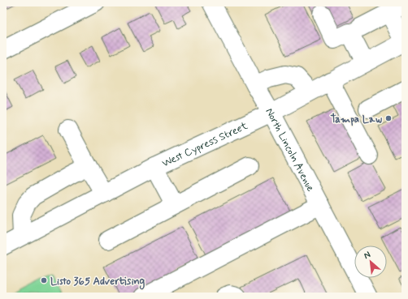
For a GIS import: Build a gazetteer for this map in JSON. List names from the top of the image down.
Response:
{
  "streets": {
    "street": ["West Cypress Street", "North Lincoln Avenue"]
  },
  "crossings": [
    ["West Cypress Street", "North Lincoln Avenue"]
  ],
  "places": ["Tampa Law", "Listo 365 Advertising"],
  "north": "top left"
}
